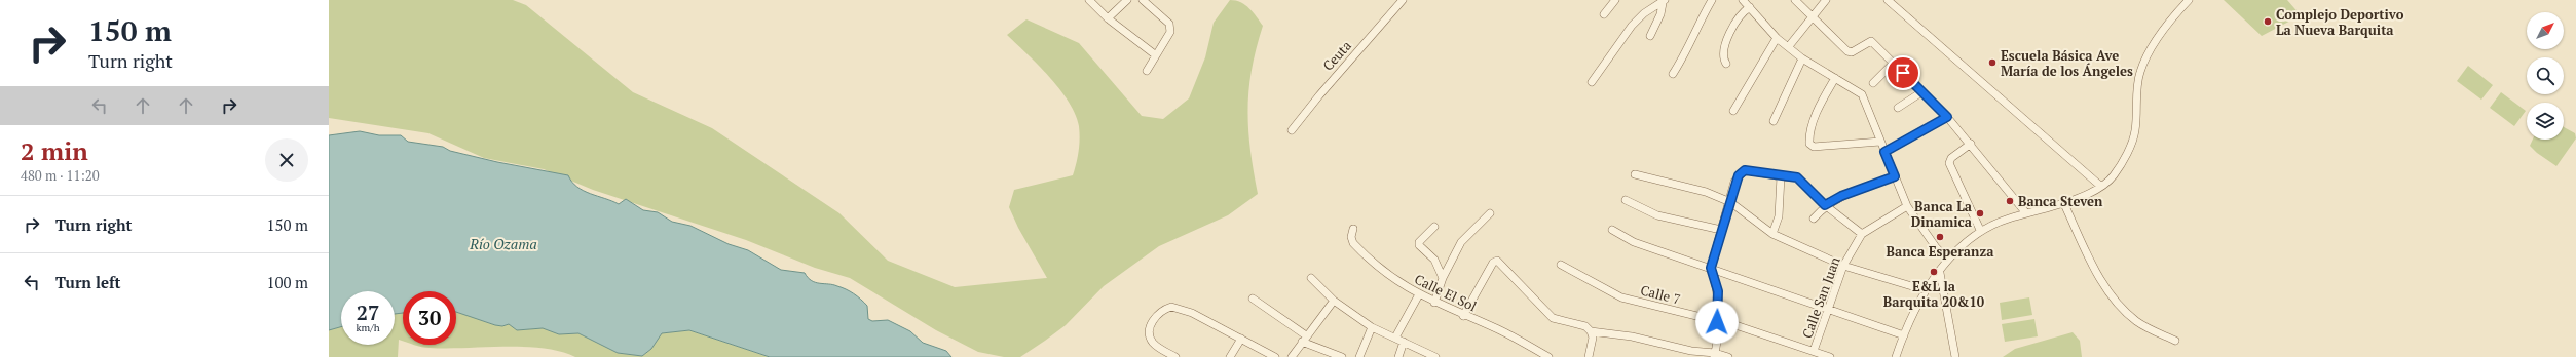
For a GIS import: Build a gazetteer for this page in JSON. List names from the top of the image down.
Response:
{
  "streets": {
    "street": [
      "Ceuta",
      "Calle El Sol",
      "Calle 7",
      "Calle San Juan"
    ]
  },
  "crossings": [
    ["Calle 7", "Calle San Juan"]
  ],
  "water": ["Río Ozama"],
  "places": [
    "Complejo Deportivo La Nueva Barquita",
    "Escuela Básica Ave María de los Ángeles",
    "Banca Steven",
    "Banca La Dinamica",
    "Banca Esperanza",
    "E&L la Barquita 20&10"
  ],
  "north": "top right",
  "page": {
    "turn": ["150 m", "Turn right"],
    "heading": ["2 min", "480 m · 11:20"],
    "list": [
      {
        "name": "Turn right",
        "value": "150 m"
      },
      {
        "name": "Turn left",
        "value": "100 m"
      }
    ],
    "speed": "27 km/h",
    "limit": "30"
  }
}
